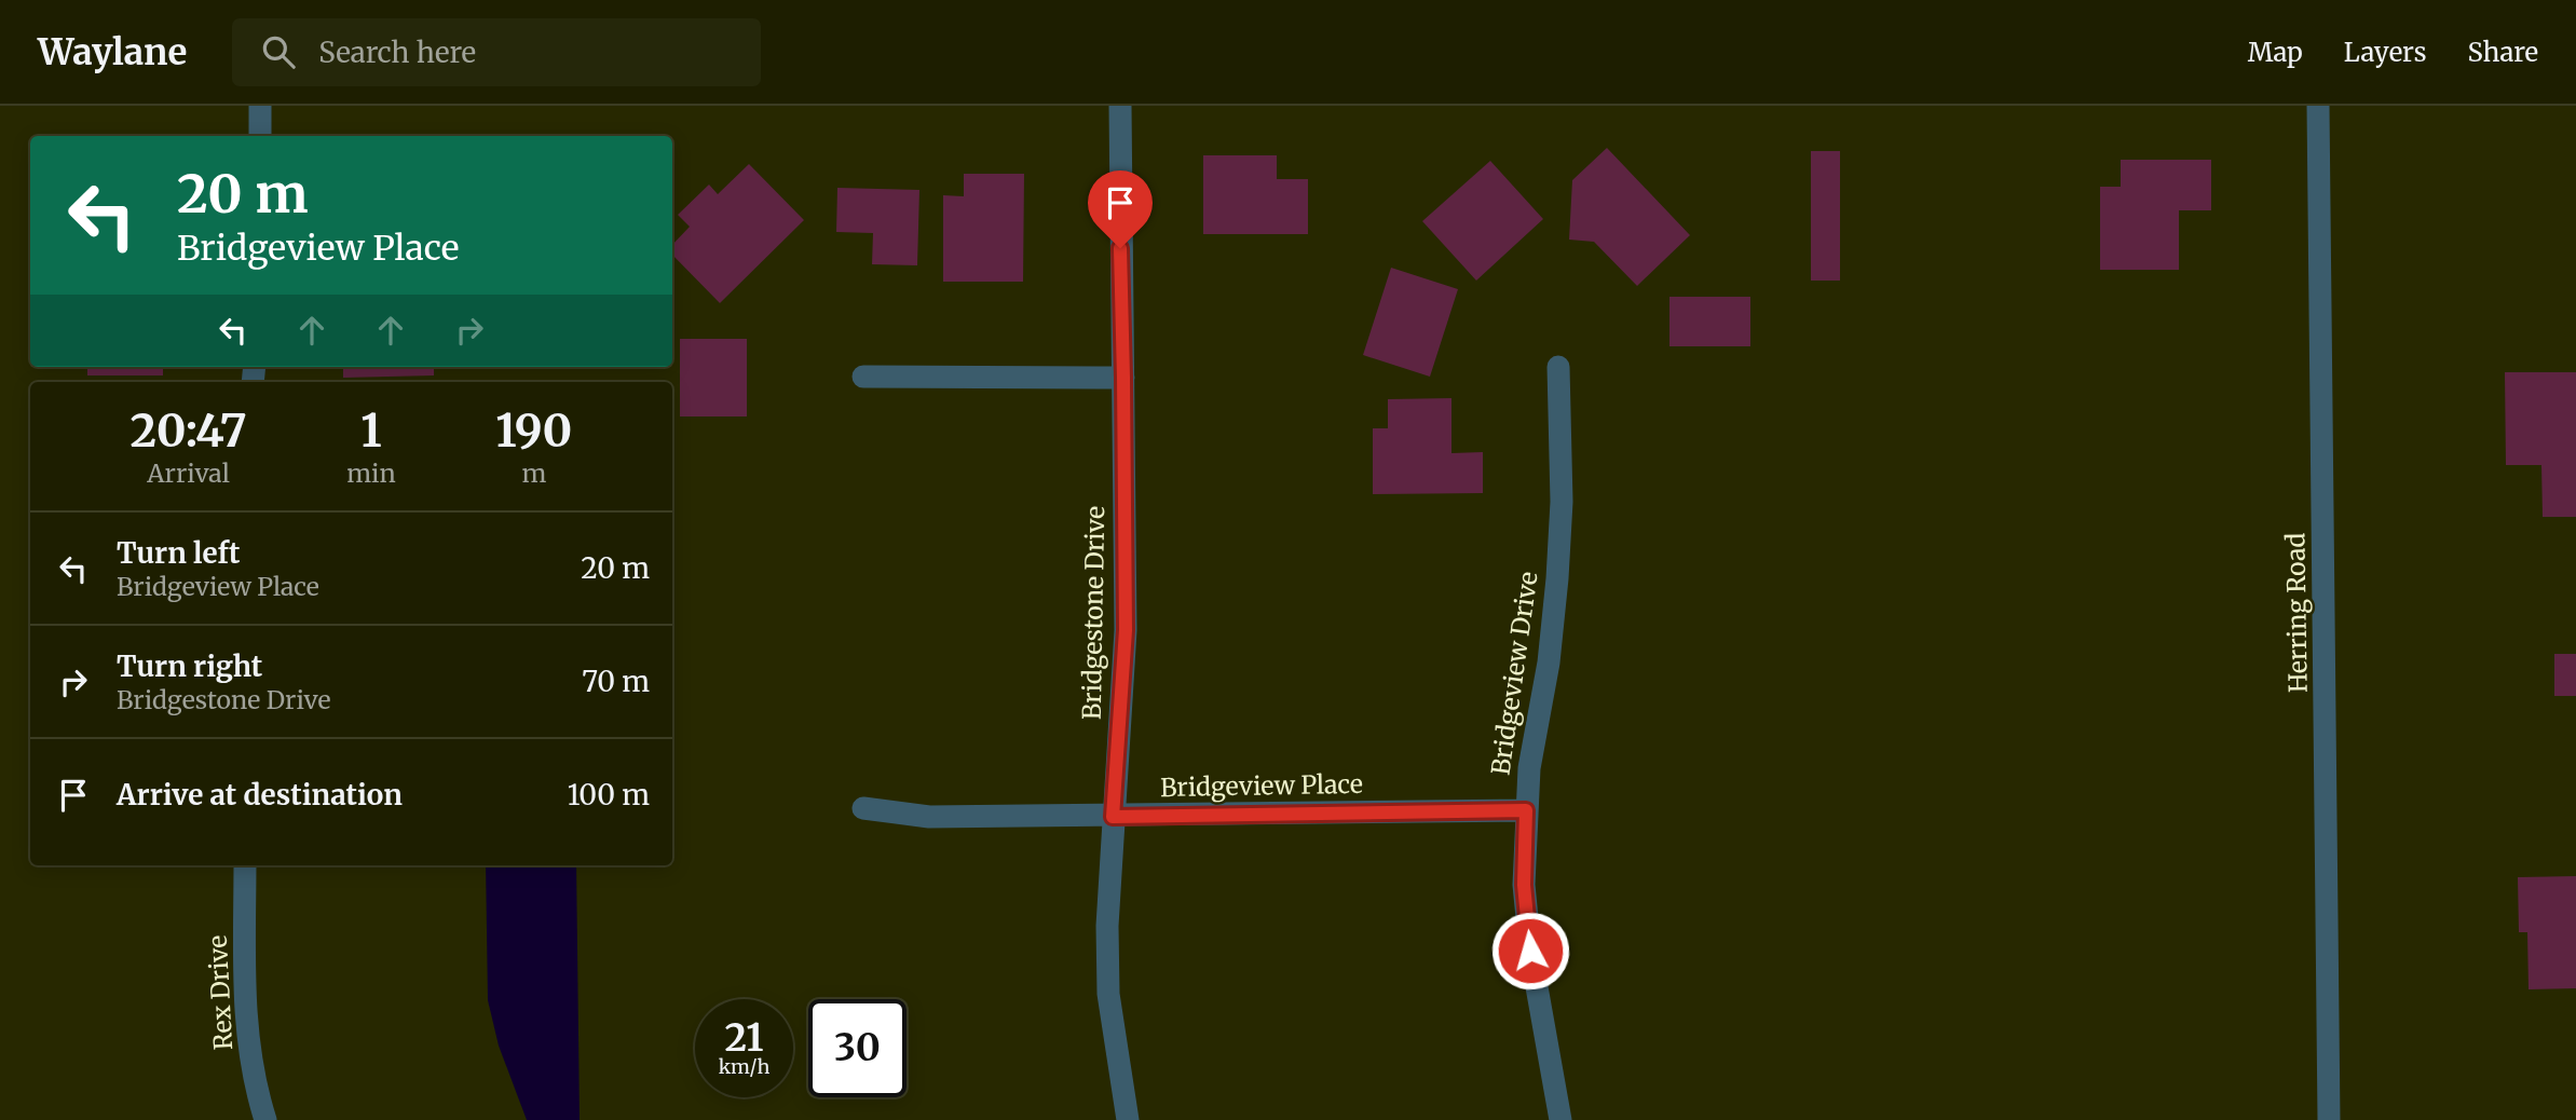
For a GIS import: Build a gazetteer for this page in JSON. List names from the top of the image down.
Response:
{
  "streets": {
    "street": [
      "Bridgestone Drive",
      "Herring Road",
      "Bridgeview Drive",
      "Bridgeview Place",
      "Rex Drive"
    ]
  },
  "crossings": [
    ["Bridgestone Drive", "Bridgeview Place"],
    ["Bridgeview Drive", "Bridgeview Place"]
  ],
  "page": {
    "header": "Waylane",
    "search": "Search here",
    "nav": ["Map", "Layers", "Share"],
    "turn": ["20 m", "Bridgeview Place"],
    "eta": [
      "20:47",
      "Arrival",
      "1",
      "min",
      "190",
      "m"
    ],
    "list": [
      {
        "name": "Turn left",
        "note": "Bridgeview Place",
        "value": "20 m"
      },
      {
        "name": "Turn right",
        "note": "Bridgestone Drive",
        "value": "70 m"
      },
      {
        "name": "Arrive at destination",
        "value": "100 m"
      }
    ],
    "speed": "21 km/h",
    "limit": "30"
  }
}
